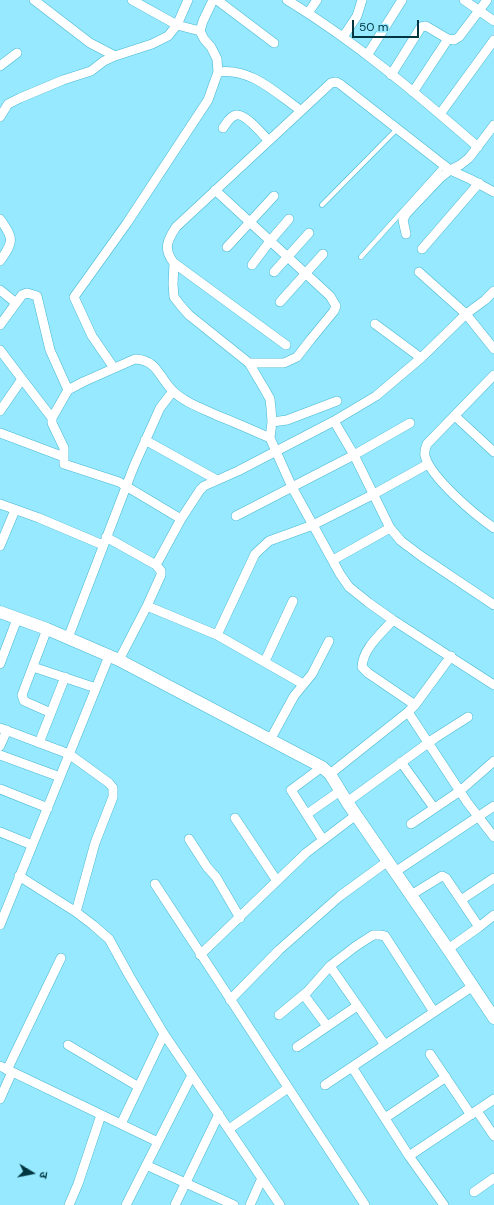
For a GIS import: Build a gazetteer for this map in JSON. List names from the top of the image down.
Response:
{
  "scale_bar": "50 m",
  "north": "right"
}
